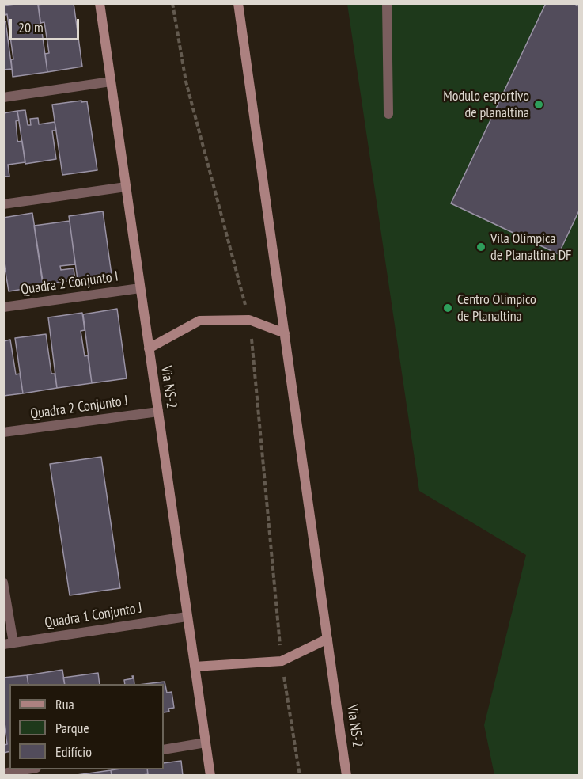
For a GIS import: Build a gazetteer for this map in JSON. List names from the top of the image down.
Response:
{
  "streets": {
    "street": [
      "Quadra 2 Conjunto I",
      "Via NS-2",
      "Quadra 2 Conjunto J",
      "Quadra 1 Conjunto J"
    ]
  },
  "crossings": [
    ["Quadra 2 Conjunto I", "Via NS-2"],
    ["Via NS-2", "Quadra 2 Conjunto J"],
    ["Via NS-2", "Quadra 1 Conjunto J"]
  ],
  "places": ["Modulo esportivo de planaltina", "Vila Olímpica de Planaltina DF", "Centro Olímpico de Planaltina"],
  "legend": ["Rua", "Parque", "Edifício"],
  "scale_bar": "20 m"
}
